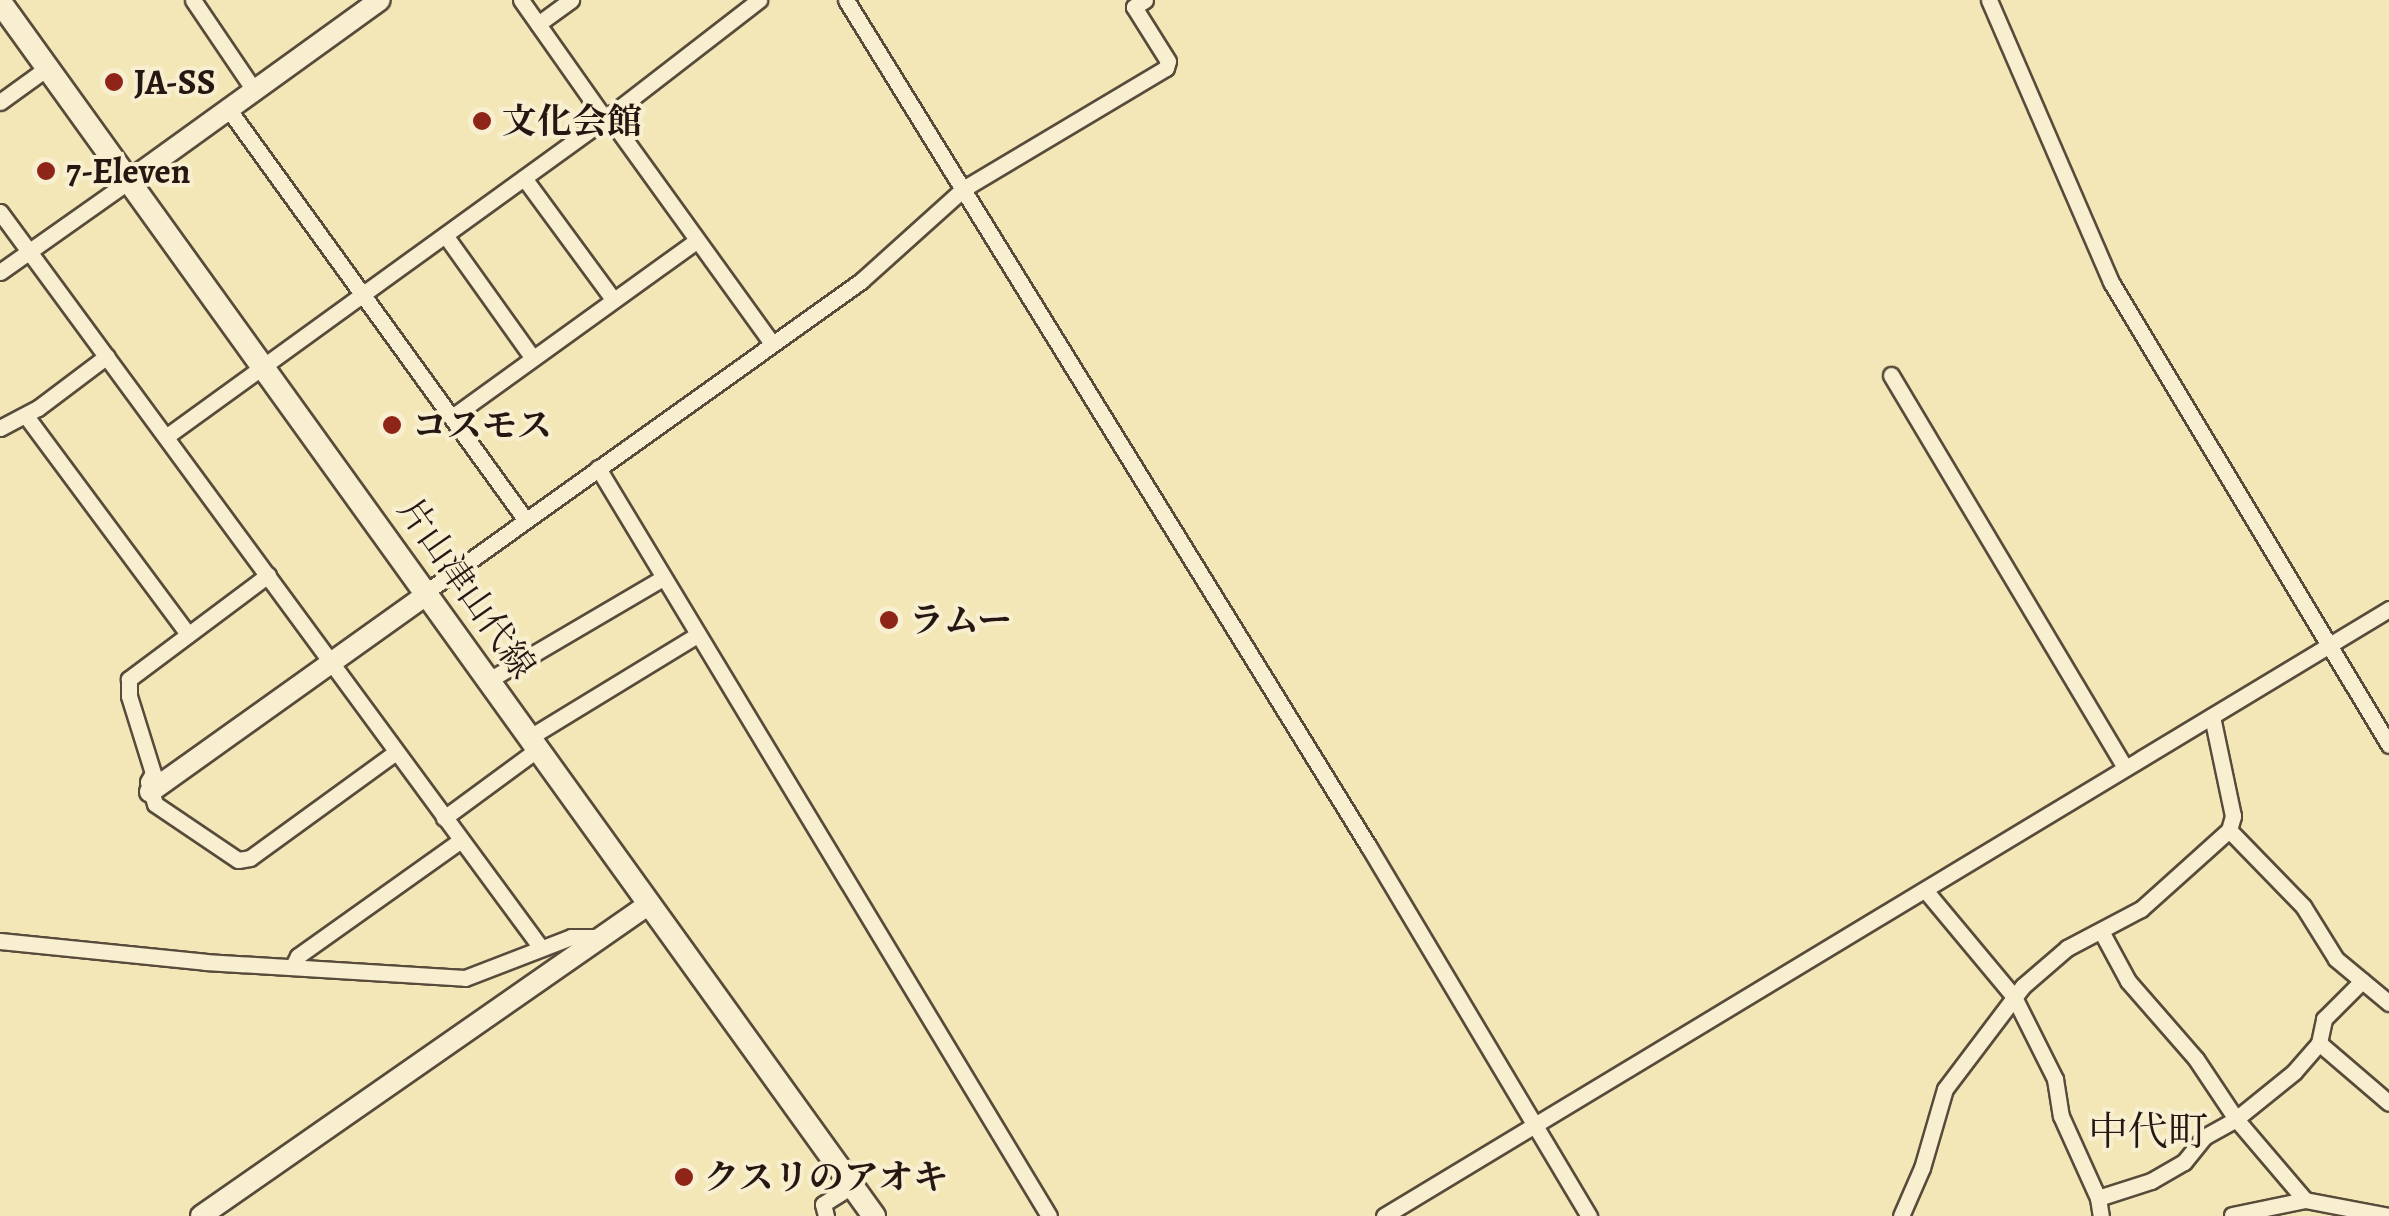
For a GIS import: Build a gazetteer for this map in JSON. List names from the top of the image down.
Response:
{
  "streets": {
    "main road": ["片山津山代線"]
  },
  "districts": ["中代町"],
  "places": [
    "JA-SS",
    "文化会館",
    "7-Eleven",
    "コスモス",
    "ラムー",
    "クスリのアオキ"
  ]
}
